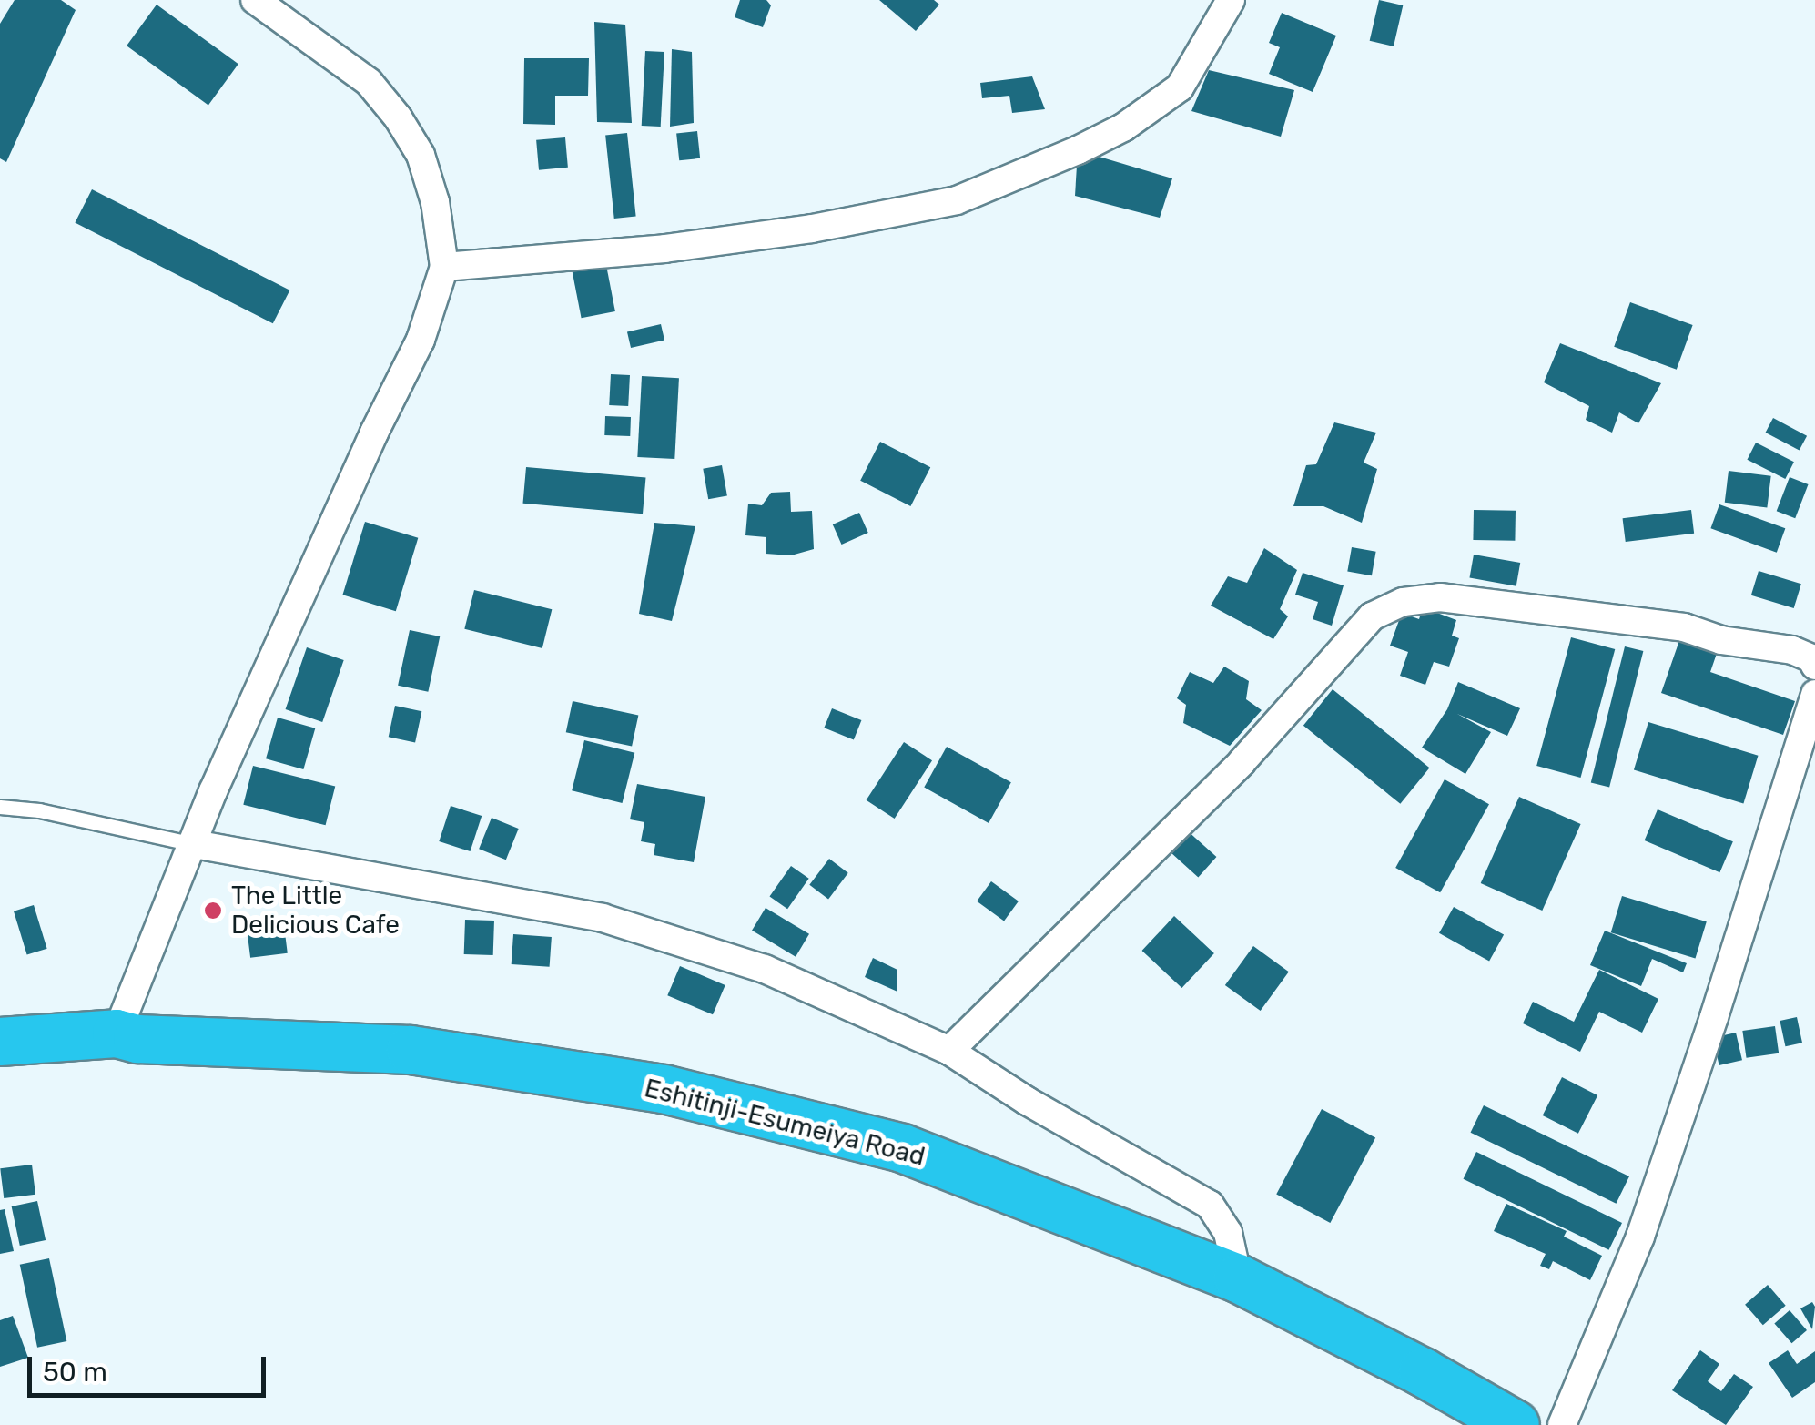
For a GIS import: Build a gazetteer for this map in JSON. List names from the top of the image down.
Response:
{
  "streets": {
    "highway": ["Eshitinji-Esumeiya Road"]
  },
  "places": ["The Little Delicious Cafe"],
  "scale_bar": "50 m"
}
